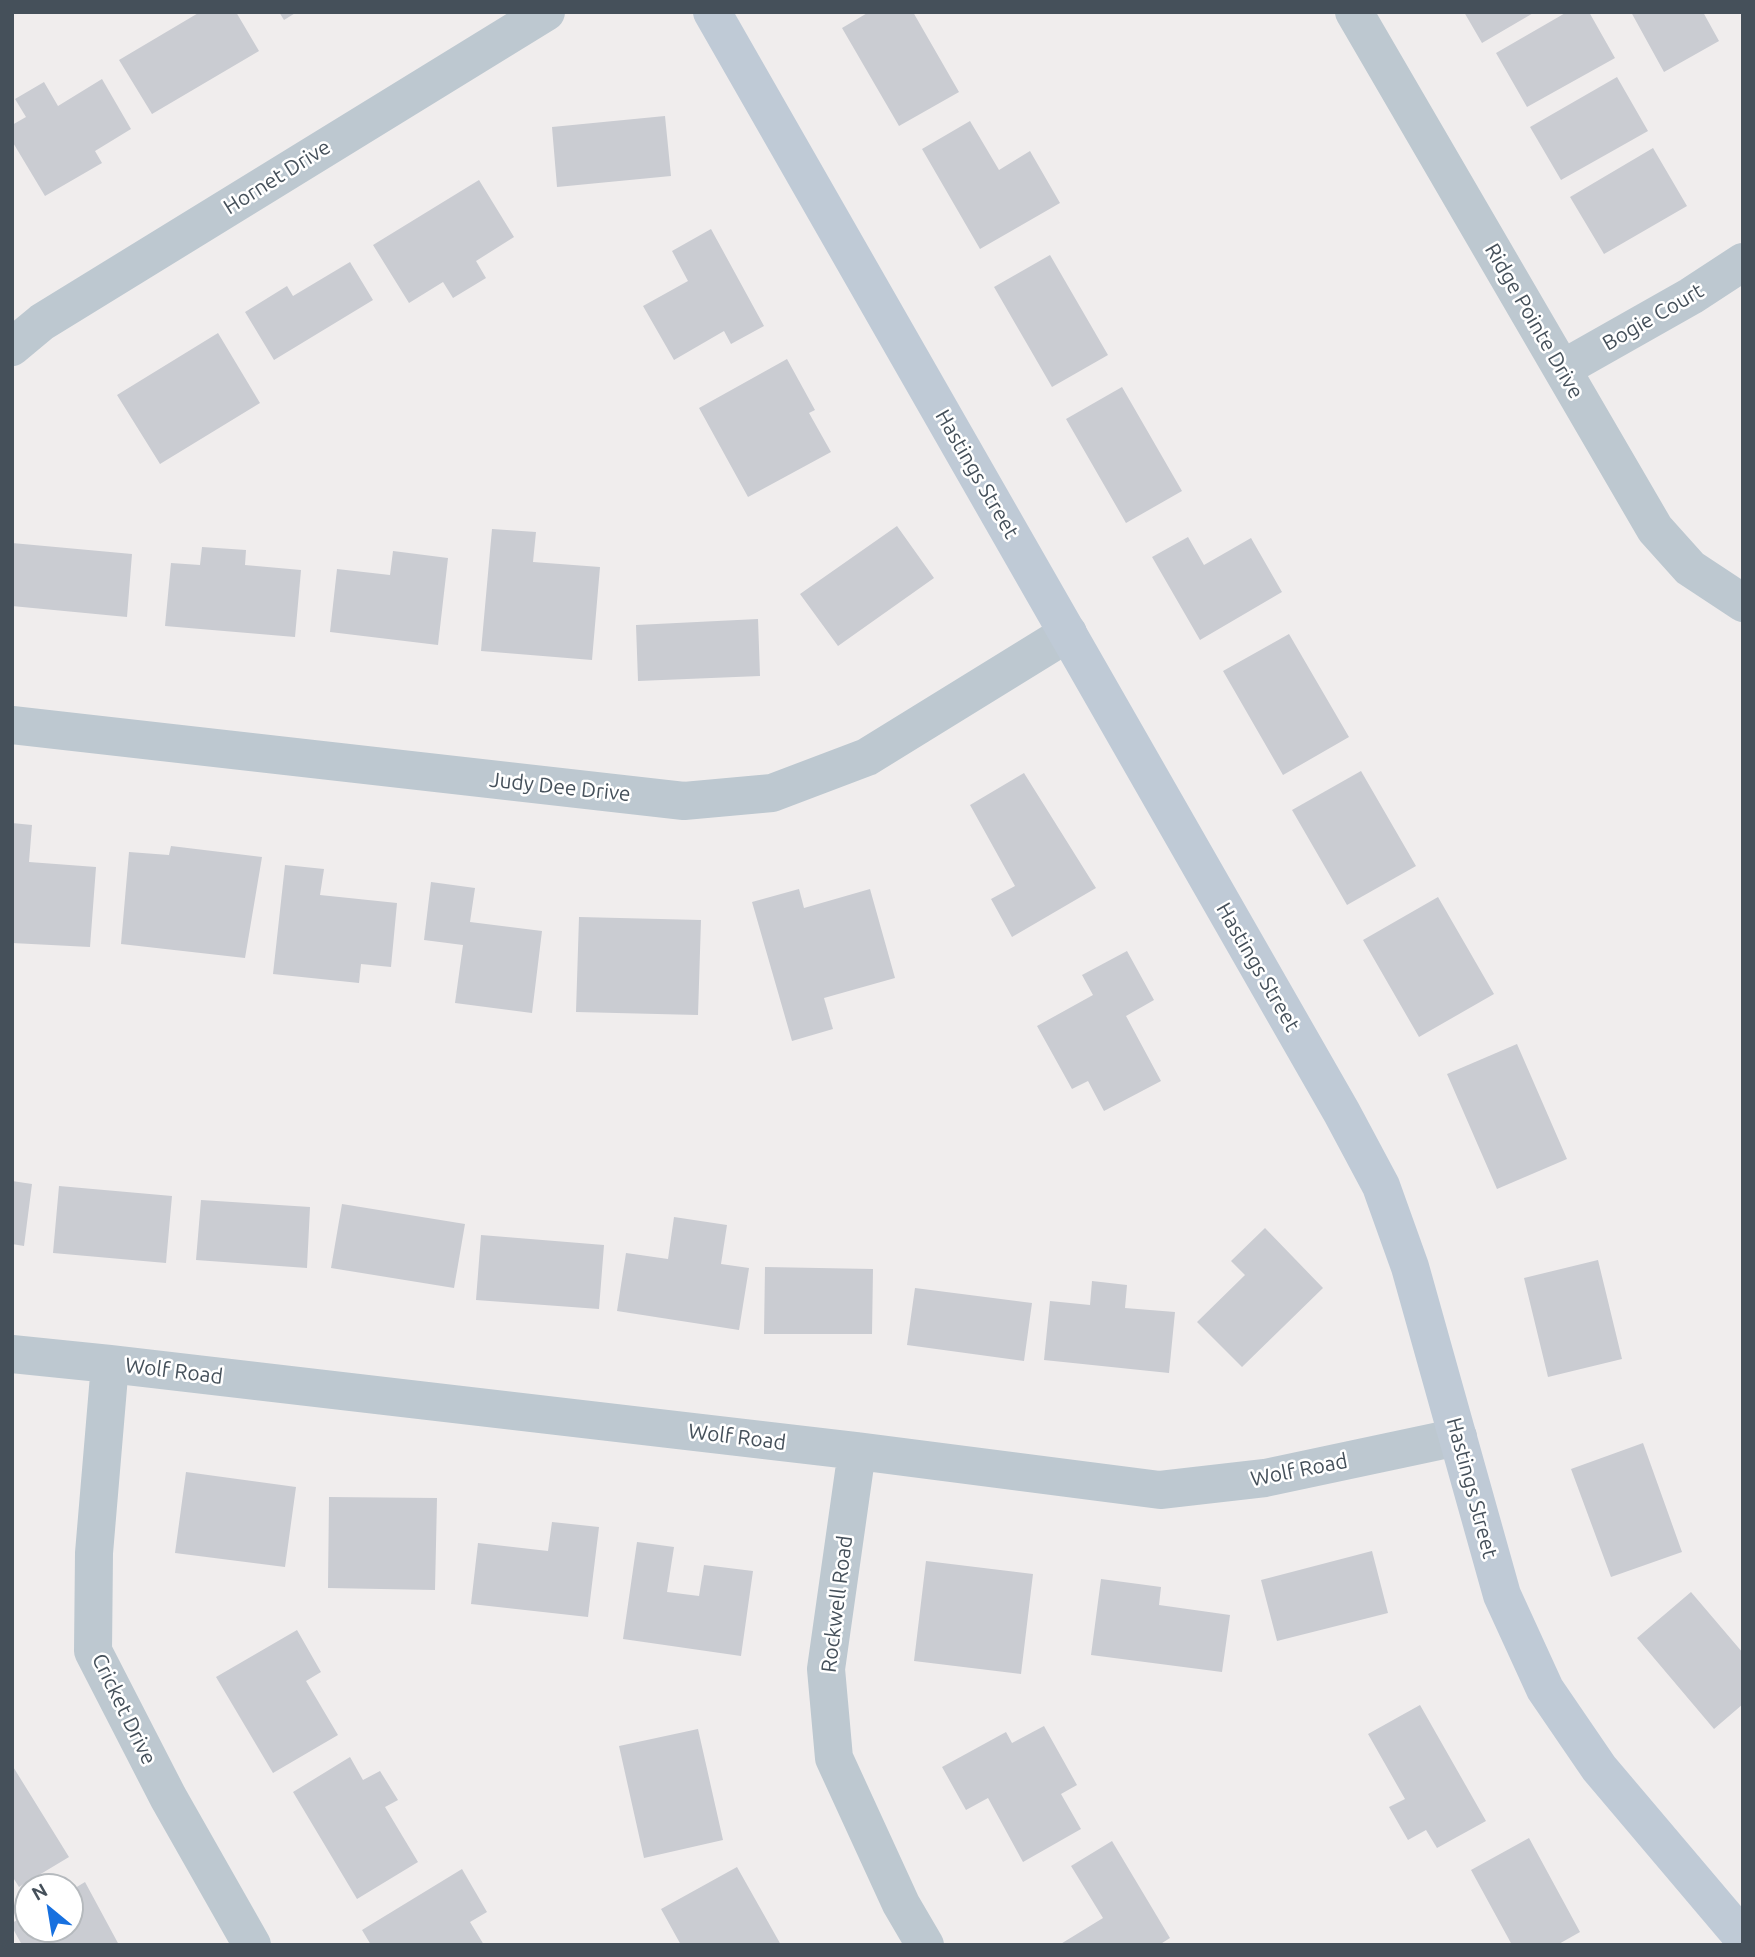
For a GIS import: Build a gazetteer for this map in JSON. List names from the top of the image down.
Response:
{
  "streets": {
    "street": [
      "Hornet Drive",
      "Bogie Court",
      "Ridge Pointe Drive",
      "Hastings Street",
      "Judy Dee Drive",
      "Wolf Road",
      "Rockwell Road",
      "Cricket Drive"
    ]
  },
  "crossings": [
    ["Bogie Court", "Ridge Pointe Drive"],
    ["Hastings Street", "Judy Dee Drive"],
    ["Hastings Street", "Wolf Road"],
    ["Wolf Road", "Rockwell Road"],
    ["Wolf Road", "Cricket Drive"]
  ],
  "north": "top left"
}
